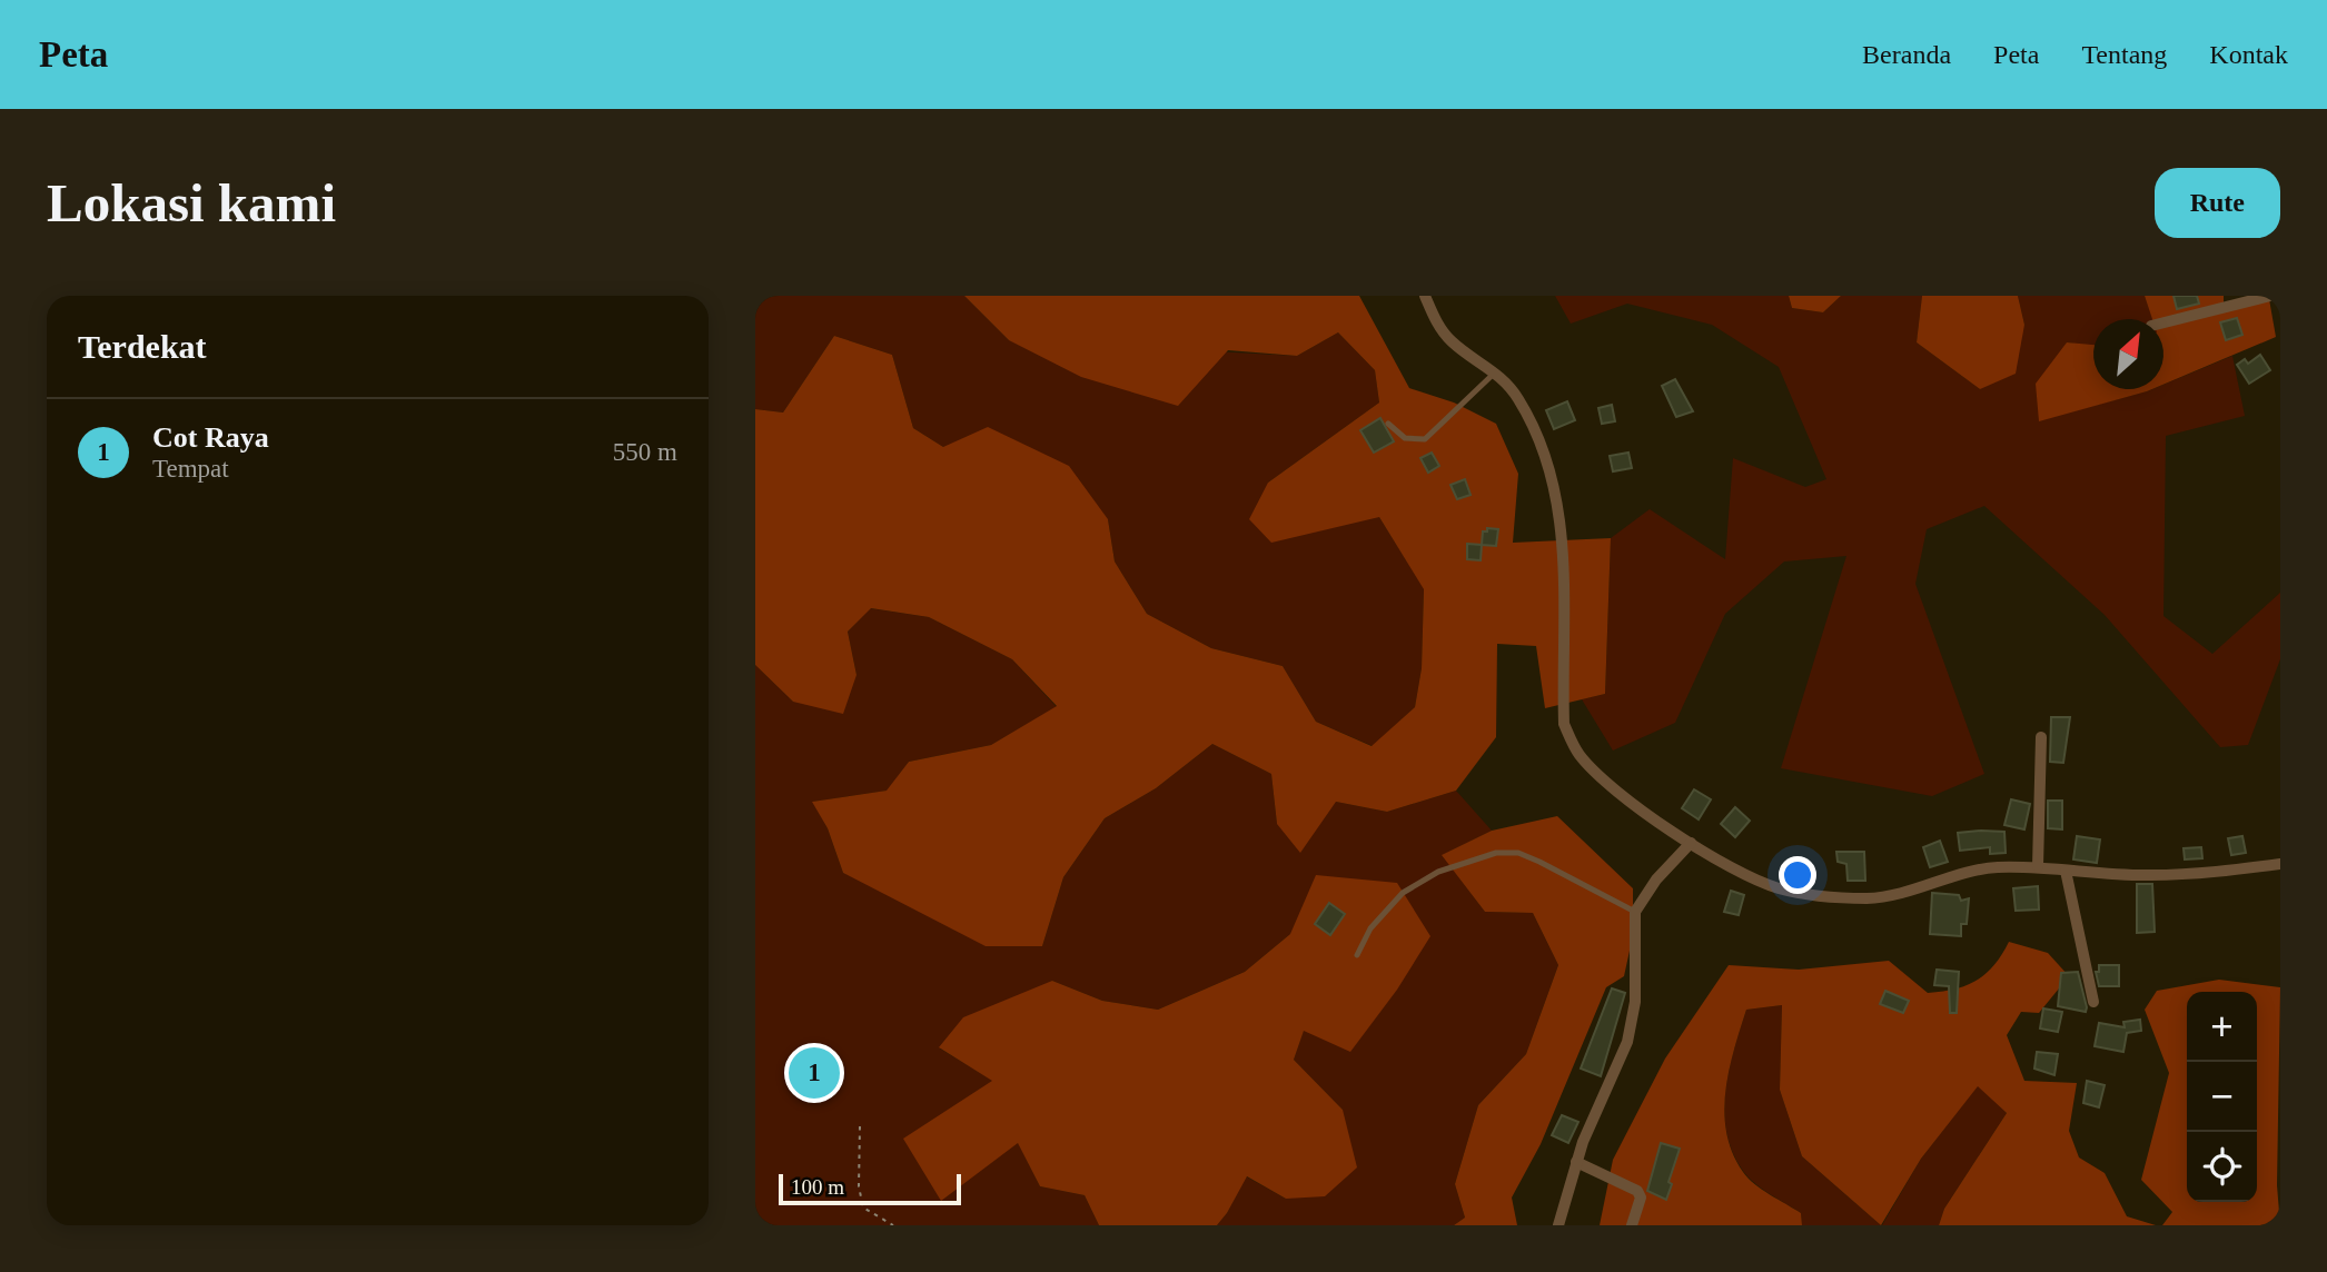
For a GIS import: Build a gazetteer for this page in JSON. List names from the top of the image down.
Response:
{
  "scale_bar": "100 m",
  "north": "top right",
  "page": {
    "header": "Peta",
    "nav": [
      "Beranda",
      "Peta",
      "Tentang",
      "Kontak"
    ],
    "buttons": "Rute",
    "title": "Lokasi kami",
    "heading": "Terdekat",
    "list": [
      {
        "mark": "1",
        "name": "Cot Raya",
        "note": "Tempat",
        "value": "550 m"
      }
    ],
    "map_buttons": ["+", "−"],
    "pins": "1",
    "scale": "100 m"
  }
}
